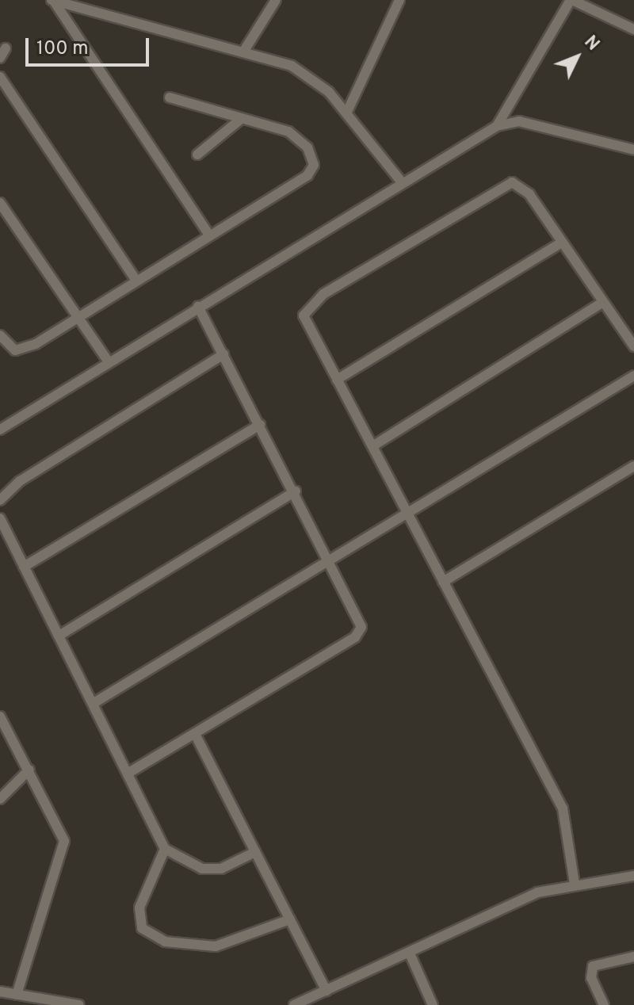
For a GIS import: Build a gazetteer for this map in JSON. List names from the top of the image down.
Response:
{
  "scale_bar": "100 m",
  "north": "top right"
}
